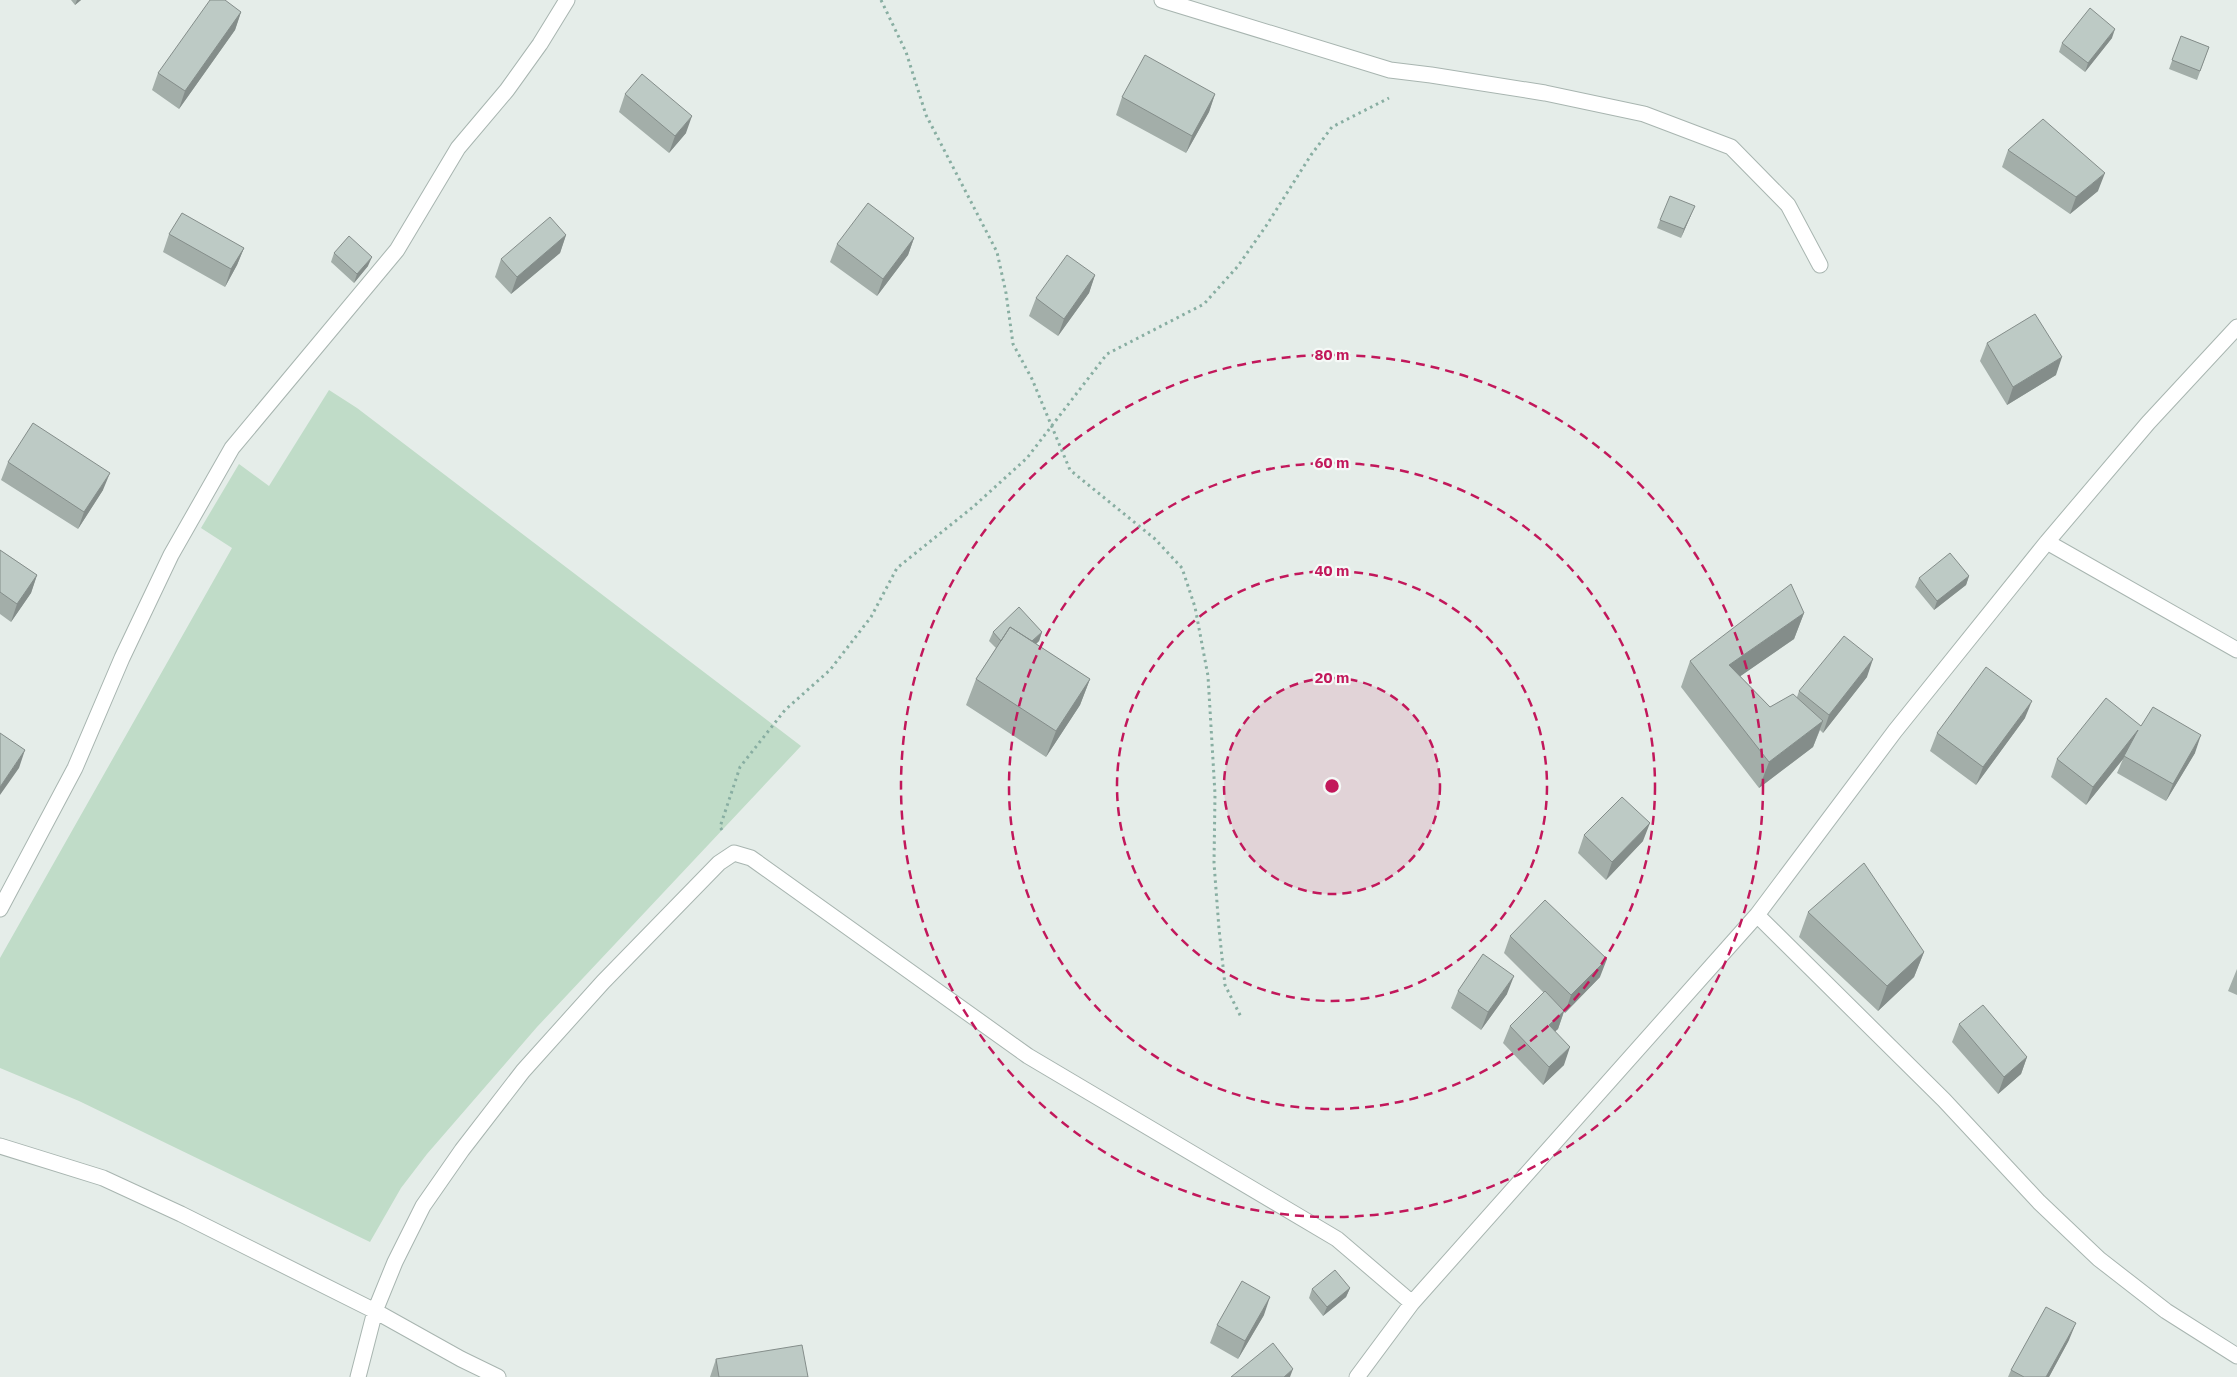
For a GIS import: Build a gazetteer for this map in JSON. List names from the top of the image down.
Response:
{
  "rings": [
    "80 m",
    "60 m",
    "40 m",
    "20 m"
  ]
}
